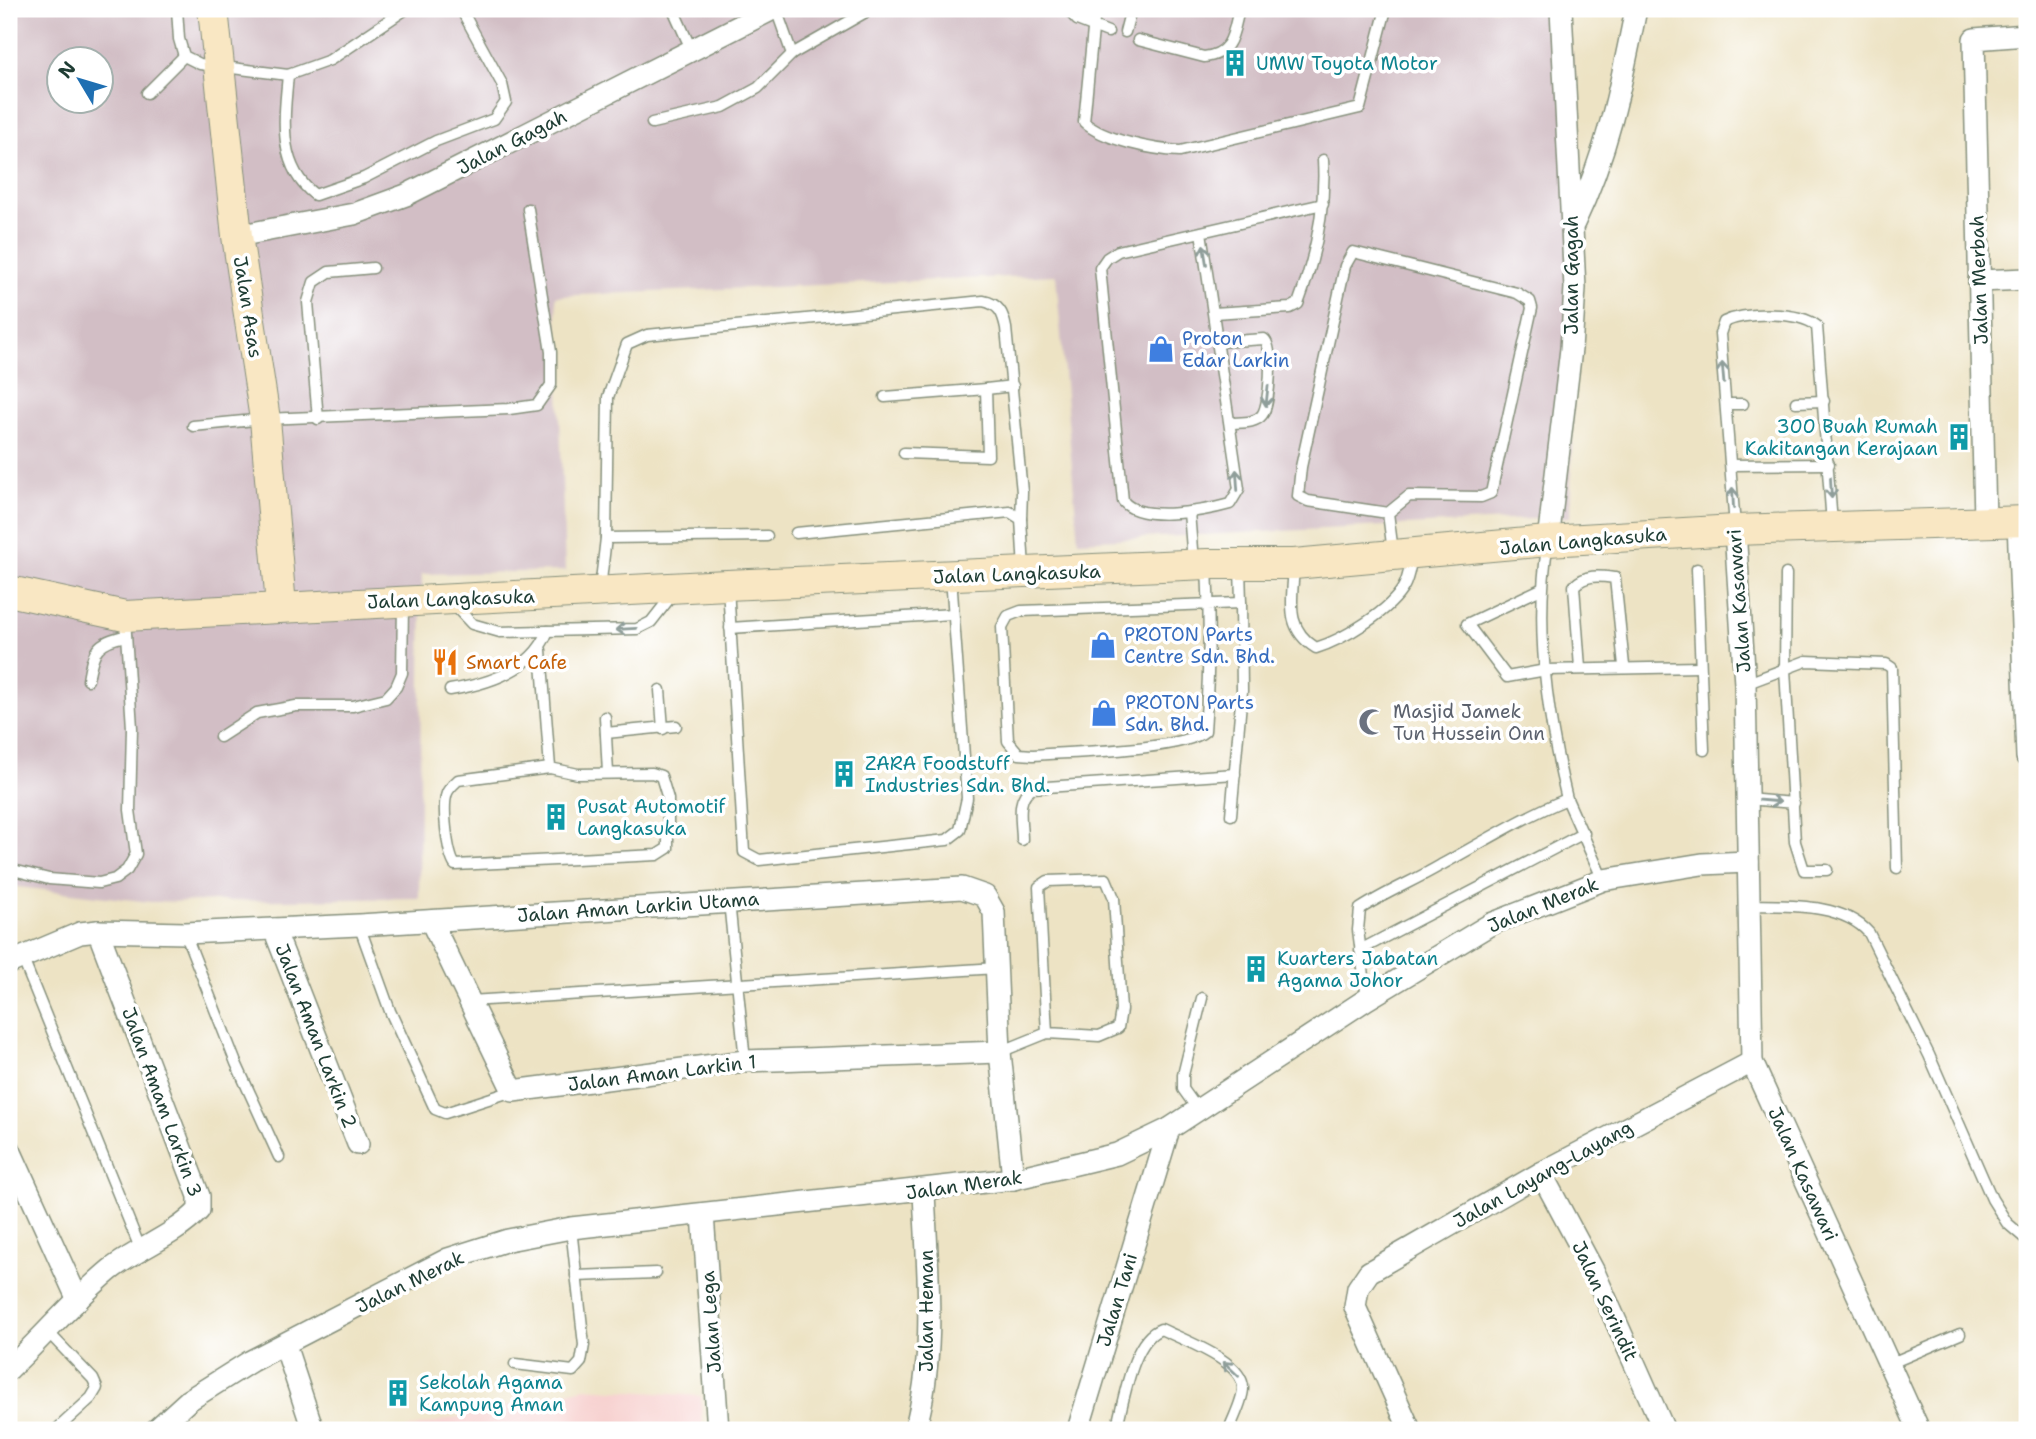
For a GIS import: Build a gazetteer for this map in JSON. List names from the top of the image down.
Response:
{
  "streets": {
    "main road": ["Jalan Asas", "Jalan Langkasuka"],
    "street": [
      "Jalan Gagah",
      "Jalan Merbah",
      "Jalan Kasawari",
      "Jalan Merak",
      "Jalan Aman Larkin Utama",
      "Jalan Aman Larkin 2",
      "Jalan Aman Larkin 1",
      "Jalan Amam Larkin 3",
      "Jalan Layang-Layang",
      "Jalan Tani",
      "Jalan Serindit",
      "Jalan Heman",
      "Jalan Lega"
    ]
  },
  "crossings": [
    ["Jalan Gagah", "Jalan Asas"],
    ["Jalan Gagah", "Jalan Langkasuka"],
    ["Jalan Merbah", "Jalan Langkasuka"],
    ["Jalan Asas", "Jalan Langkasuka"],
    ["Jalan Langkasuka", "Jalan Kasawari"],
    ["Jalan Kasawari", "Jalan Merak"],
    ["Jalan Kasawari", "Jalan Layang-Layang"],
    ["Jalan Merak", "Jalan Aman Larkin Utama"],
    ["Jalan Merak", "Jalan Tani"],
    ["Jalan Merak", "Jalan Heman"],
    ["Jalan Merak", "Jalan Lega"],
    ["Jalan Aman Larkin Utama", "Jalan Aman Larkin 2"],
    ["Jalan Aman Larkin Utama", "Jalan Aman Larkin 1"],
    ["Jalan Aman Larkin Utama", "Jalan Amam Larkin 3"],
    ["Jalan Layang-Layang", "Jalan Serindit"]
  ],
  "places": {
    "building": [
      "UMW Toyota Motor",
      "300 Buah Rumah Kakitangan Kerajaan",
      "ZARA Foodstuff Industries Sdn. Bhd.",
      "Pusat Automotif Langkasuka",
      "Kuarters Jabatan Agama Johor",
      "Sekolah Agama Kampung Aman"
    ],
    "shop": ["Proton Edar Larkin", "PROTON Parts Centre Sdn. Bhd.", "PROTON Parts Sdn. Bhd."],
    "restaurant": ["Smart Cafe"],
    "mosque": ["Masjid Jamek Tun Hussein Onn"]
  },
  "north": "top left"
}
